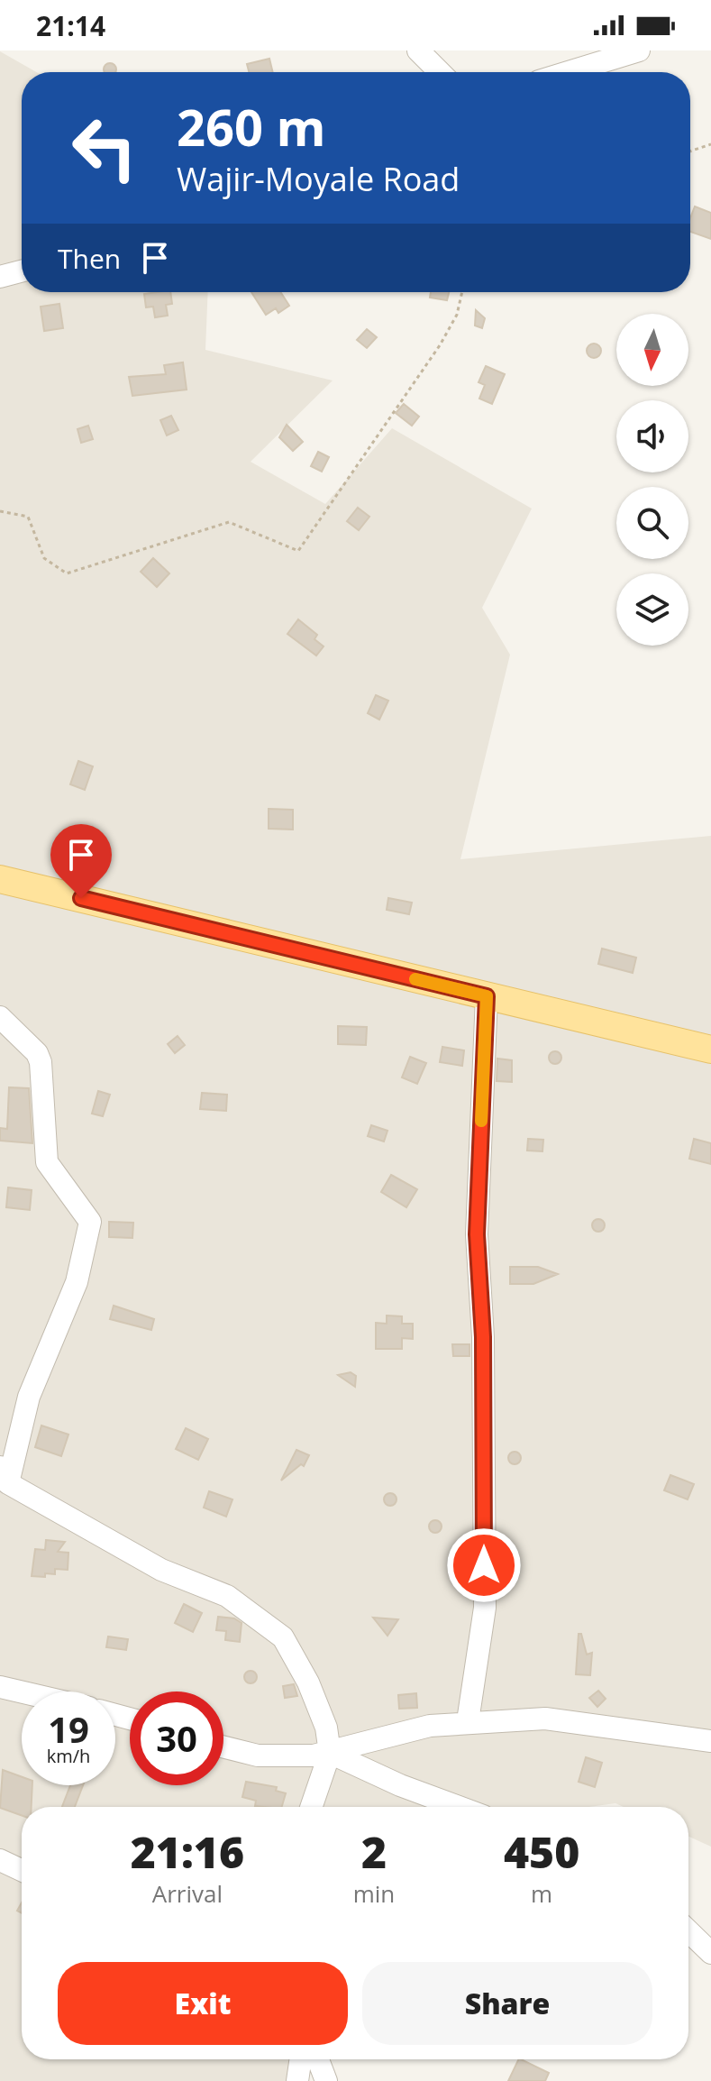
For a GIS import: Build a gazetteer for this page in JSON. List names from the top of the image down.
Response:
{
  "north": "bottom",
  "page": {
    "status": "21:14",
    "turn": ["260 m", "Wajir-Moyale Road"],
    "then": "Then",
    "speed": "19 km/h",
    "limit": "30",
    "eta": [
      "21:16",
      "Arrival",
      "2",
      "min",
      "450",
      "m"
    ],
    "buttons": ["Exit", "Share"]
  }
}
